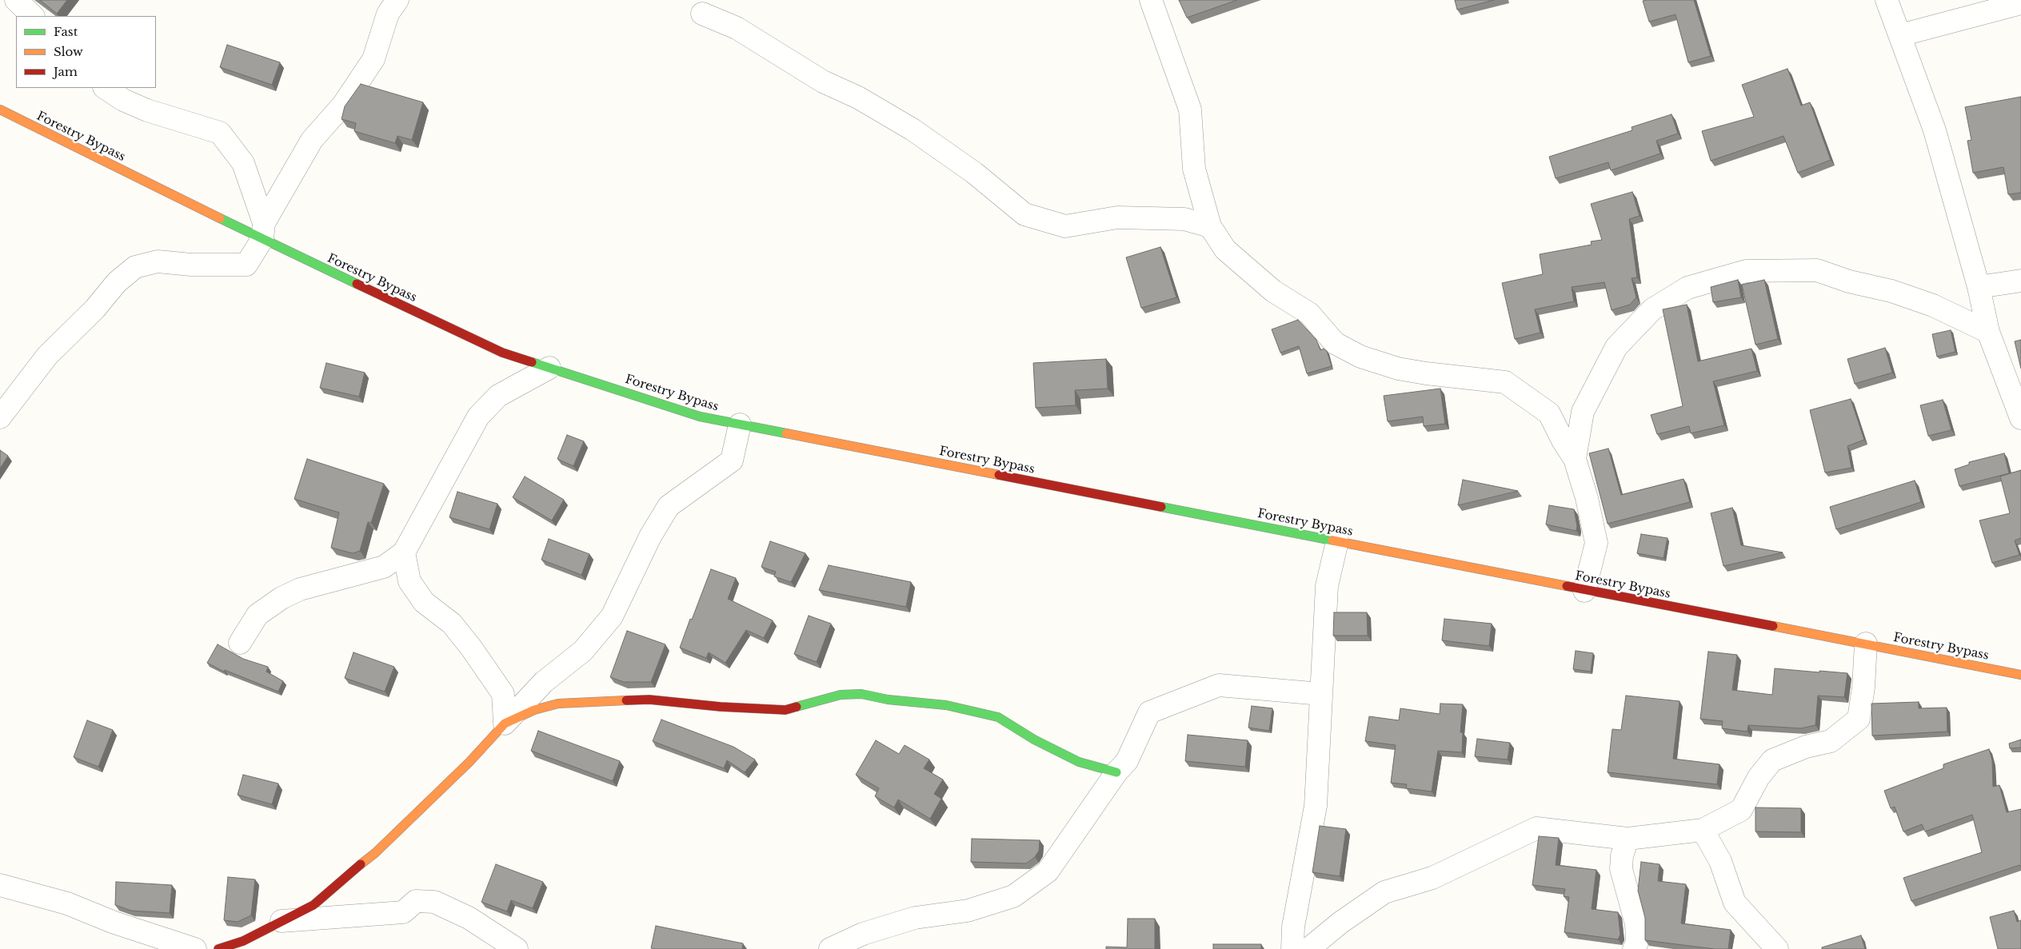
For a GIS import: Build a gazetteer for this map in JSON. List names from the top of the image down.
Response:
{
  "streets": {
    "street": ["Forestry Bypass"]
  },
  "legend": ["Fast", "Slow", "Jam"]
}
